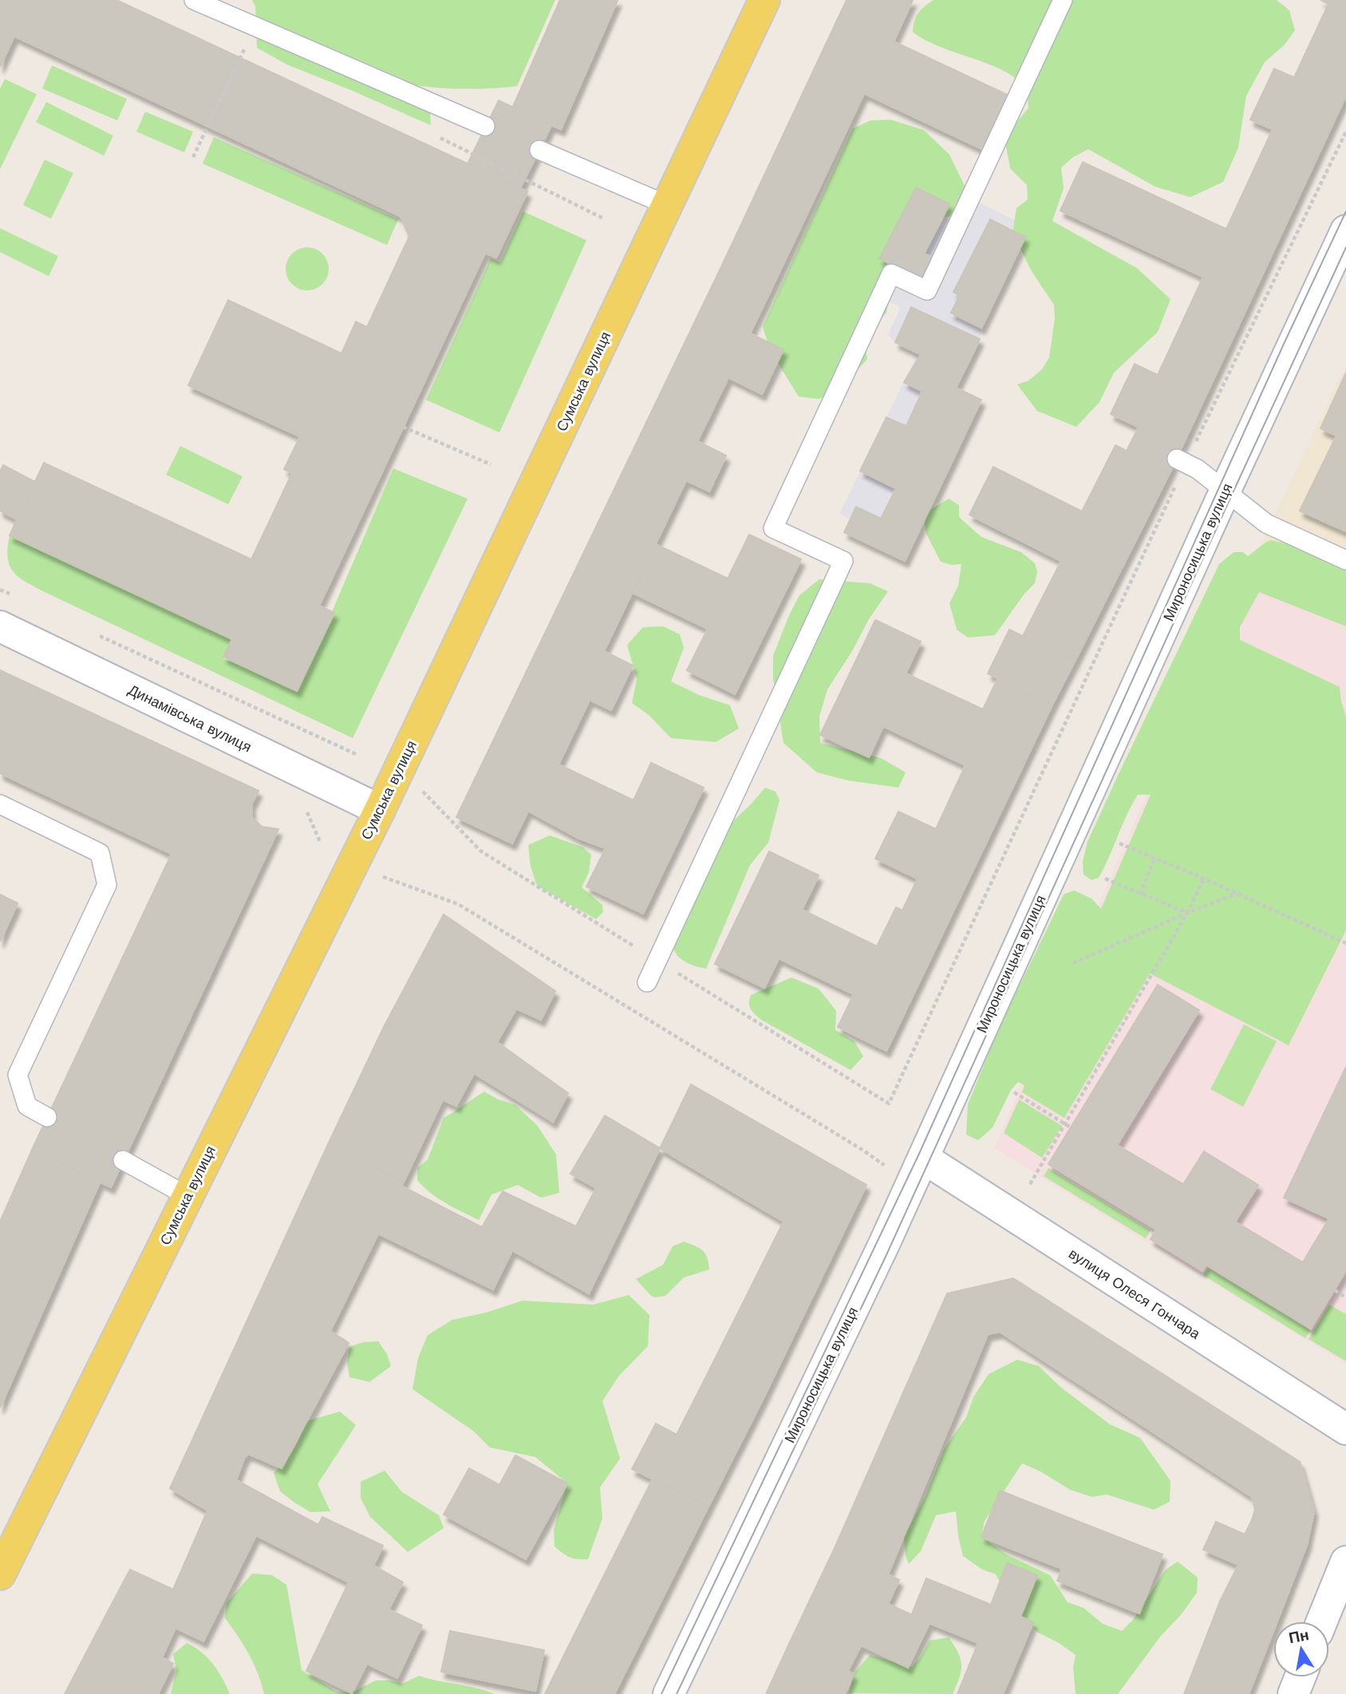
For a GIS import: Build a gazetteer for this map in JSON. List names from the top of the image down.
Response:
{
  "streets": {
    "main road": ["Сумська вулиця"],
    "street": ["Мироносицька вулиця", "Динамівська вулиця", "вулиця Олеся Гончара"]
  },
  "crossings": [
    ["Сумська вулиця", "Динамівська вулиця"],
    ["Мироносицька вулиця", "вулиця Олеся Гончара"]
  ],
  "north": "top"
}
